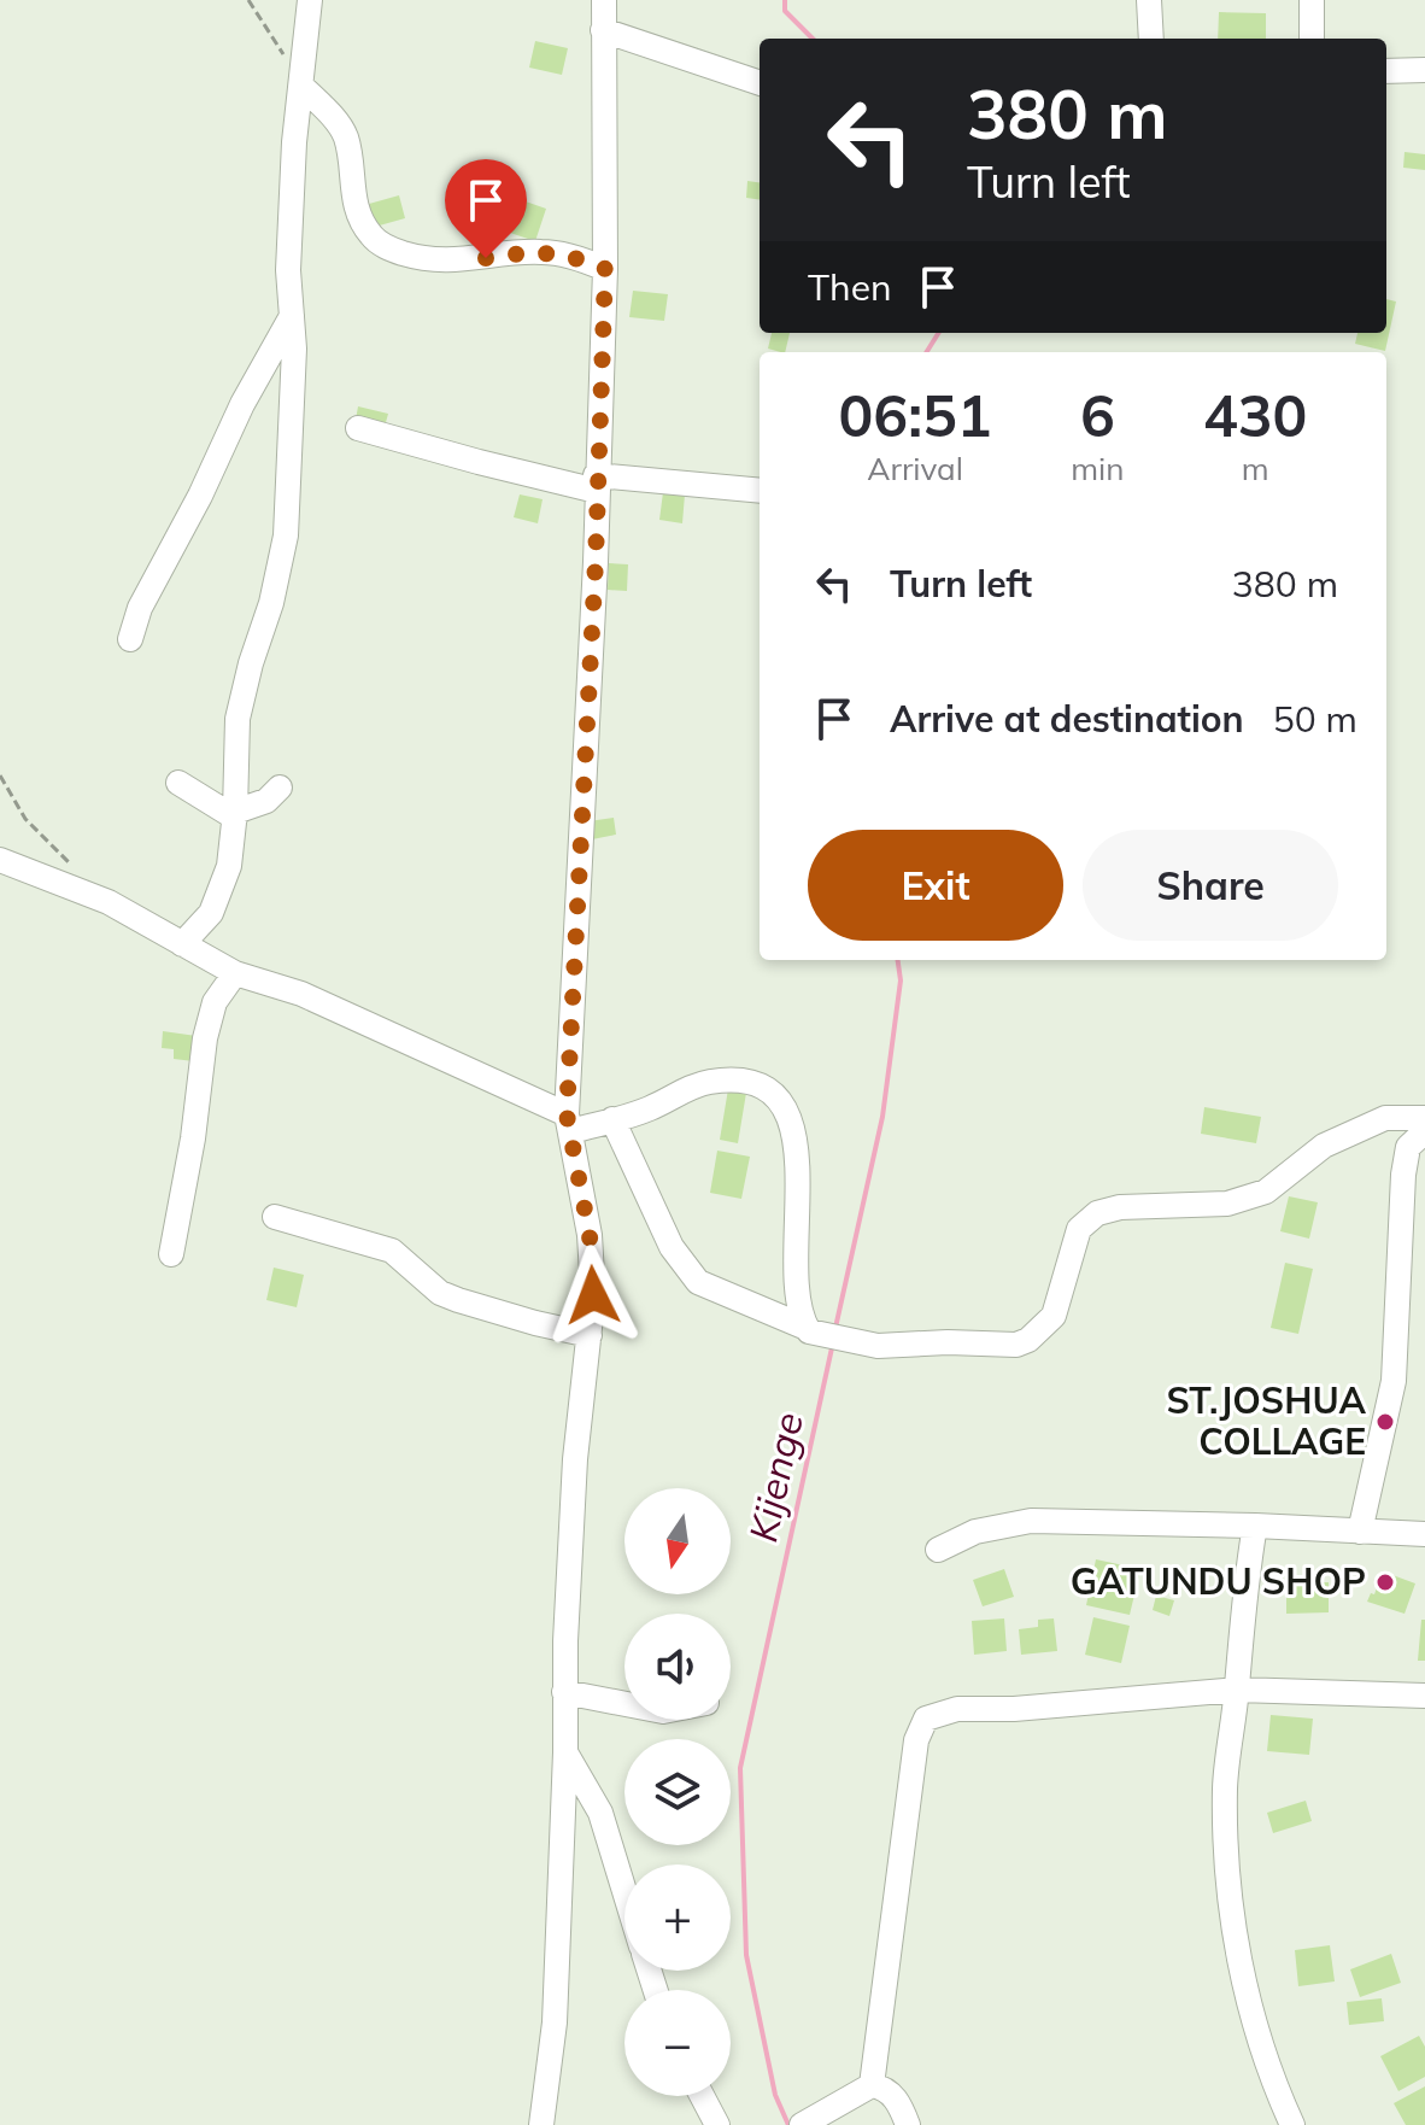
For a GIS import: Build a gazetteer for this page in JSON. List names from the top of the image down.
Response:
{
  "water": ["Kijenge"],
  "places": ["ST.JOSHUA COLLAGE", "GATUNDU SHOP"],
  "north": "bottom",
  "page": {
    "turn": ["380 m", "Turn left"],
    "then": "Then",
    "eta": [
      "06:51",
      "Arrival",
      "6",
      "min",
      "430",
      "m"
    ],
    "list": [
      {
        "name": "Turn left",
        "value": "380 m"
      },
      {
        "name": "Arrive at destination",
        "value": "50 m"
      }
    ],
    "buttons": ["Exit", "Share"],
    "map_buttons": ["+", "−"]
  }
}
